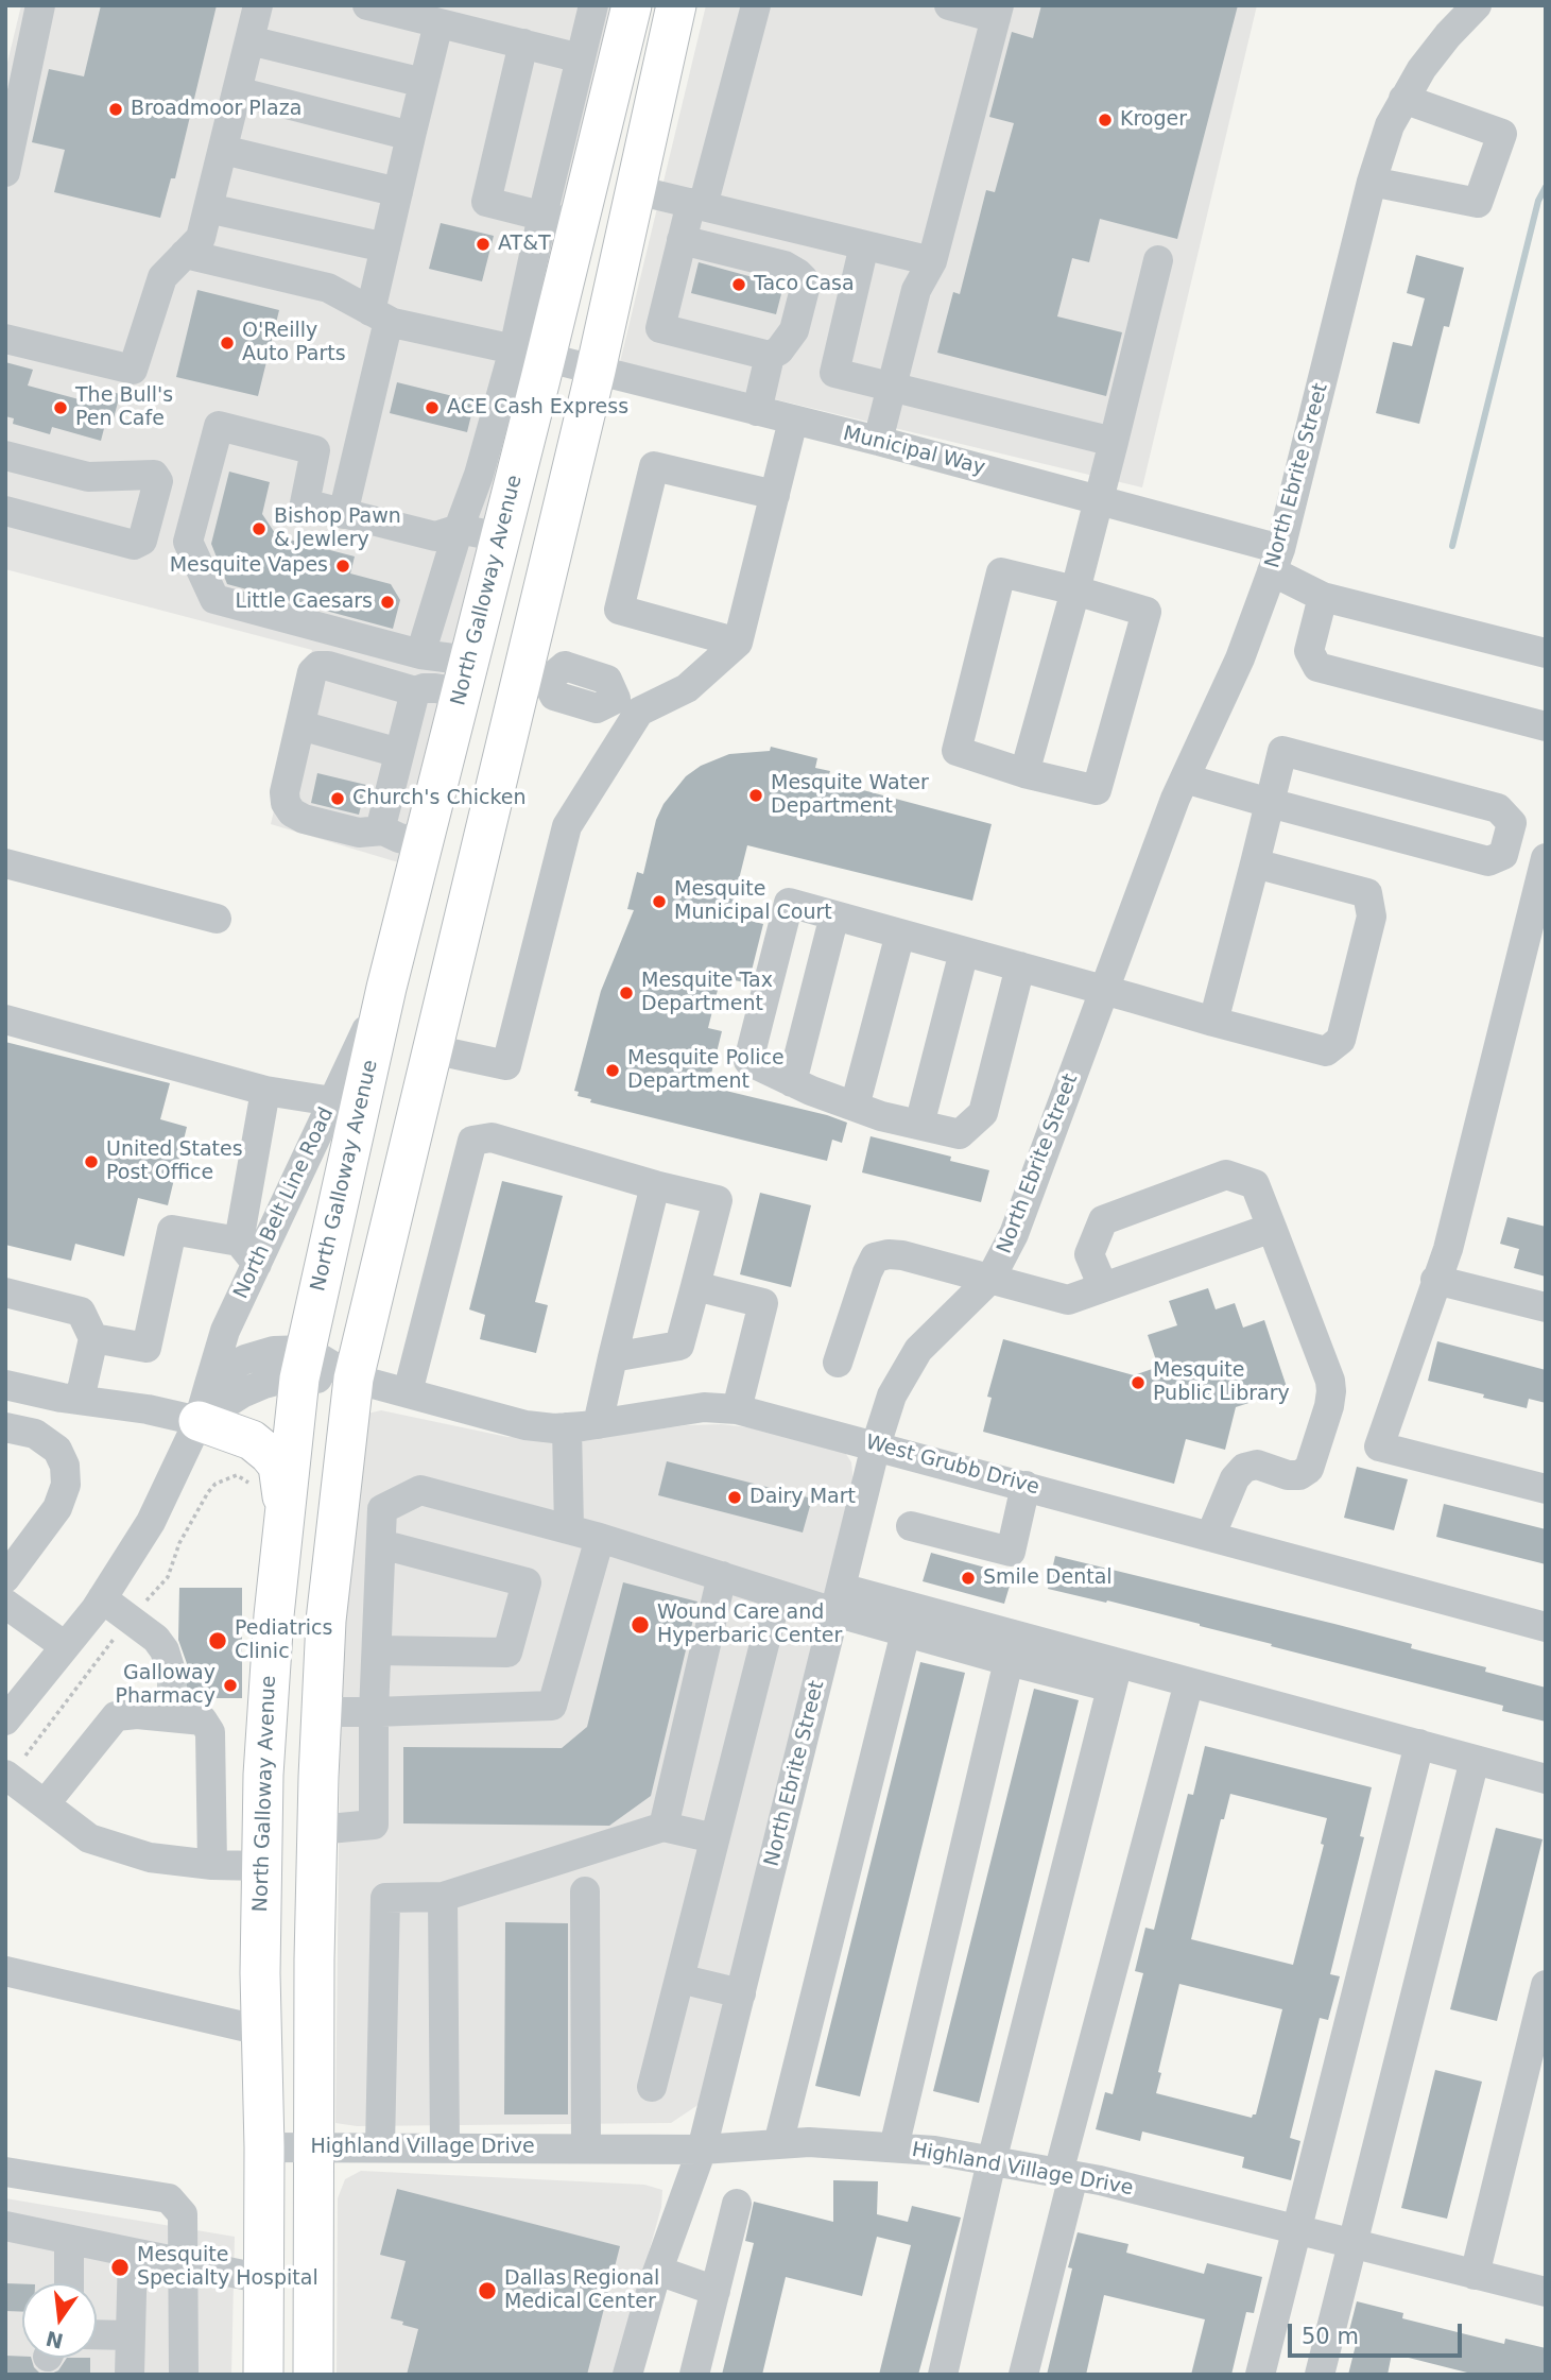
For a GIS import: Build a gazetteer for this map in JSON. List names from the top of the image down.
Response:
{
  "streets": {
    "main road": ["North Galloway Avenue"],
    "street": [
      "Municipal Way",
      "North Ebrite Street",
      "North Belt Line Road",
      "West Grubb Drive",
      "Highland Village Drive"
    ]
  },
  "crossings": [
    ["Municipal Way", "North Ebrite Street"],
    ["Municipal Way", "North Galloway Avenue"],
    ["North Ebrite Street", "West Grubb Drive"],
    ["North Ebrite Street", "Highland Village Drive"],
    ["North Galloway Avenue", "North Belt Line Road"],
    ["North Galloway Avenue", "West Grubb Drive"],
    ["North Galloway Avenue", "Highland Village Drive"]
  ],
  "places": [
    "Broadmoor Plaza",
    "Kroger",
    "AT&T",
    "Taco Casa",
    "O'Reilly Auto Parts",
    "The Bull's Pen Cafe",
    "ACE Cash Express",
    "Bishop Pawn & Jewlery",
    "Mesquite Vapes",
    "Little Caesars",
    "Mesquite Water Department",
    "Church's Chicken",
    "Mesquite Municipal Court",
    "Mesquite Tax Department",
    "Mesquite Police Department",
    "United States Post Office",
    "Mesquite Public Library",
    "Dairy Mart",
    "Smile Dental",
    "Wound Care and Hyperbaric Center",
    "Pediatrics Clinic",
    "Galloway Pharmacy",
    "Mesquite Specialty Hospital",
    "Dallas Regional Medical Center"
  ],
  "scale_bar": "50 m",
  "north": "bottom"
}
